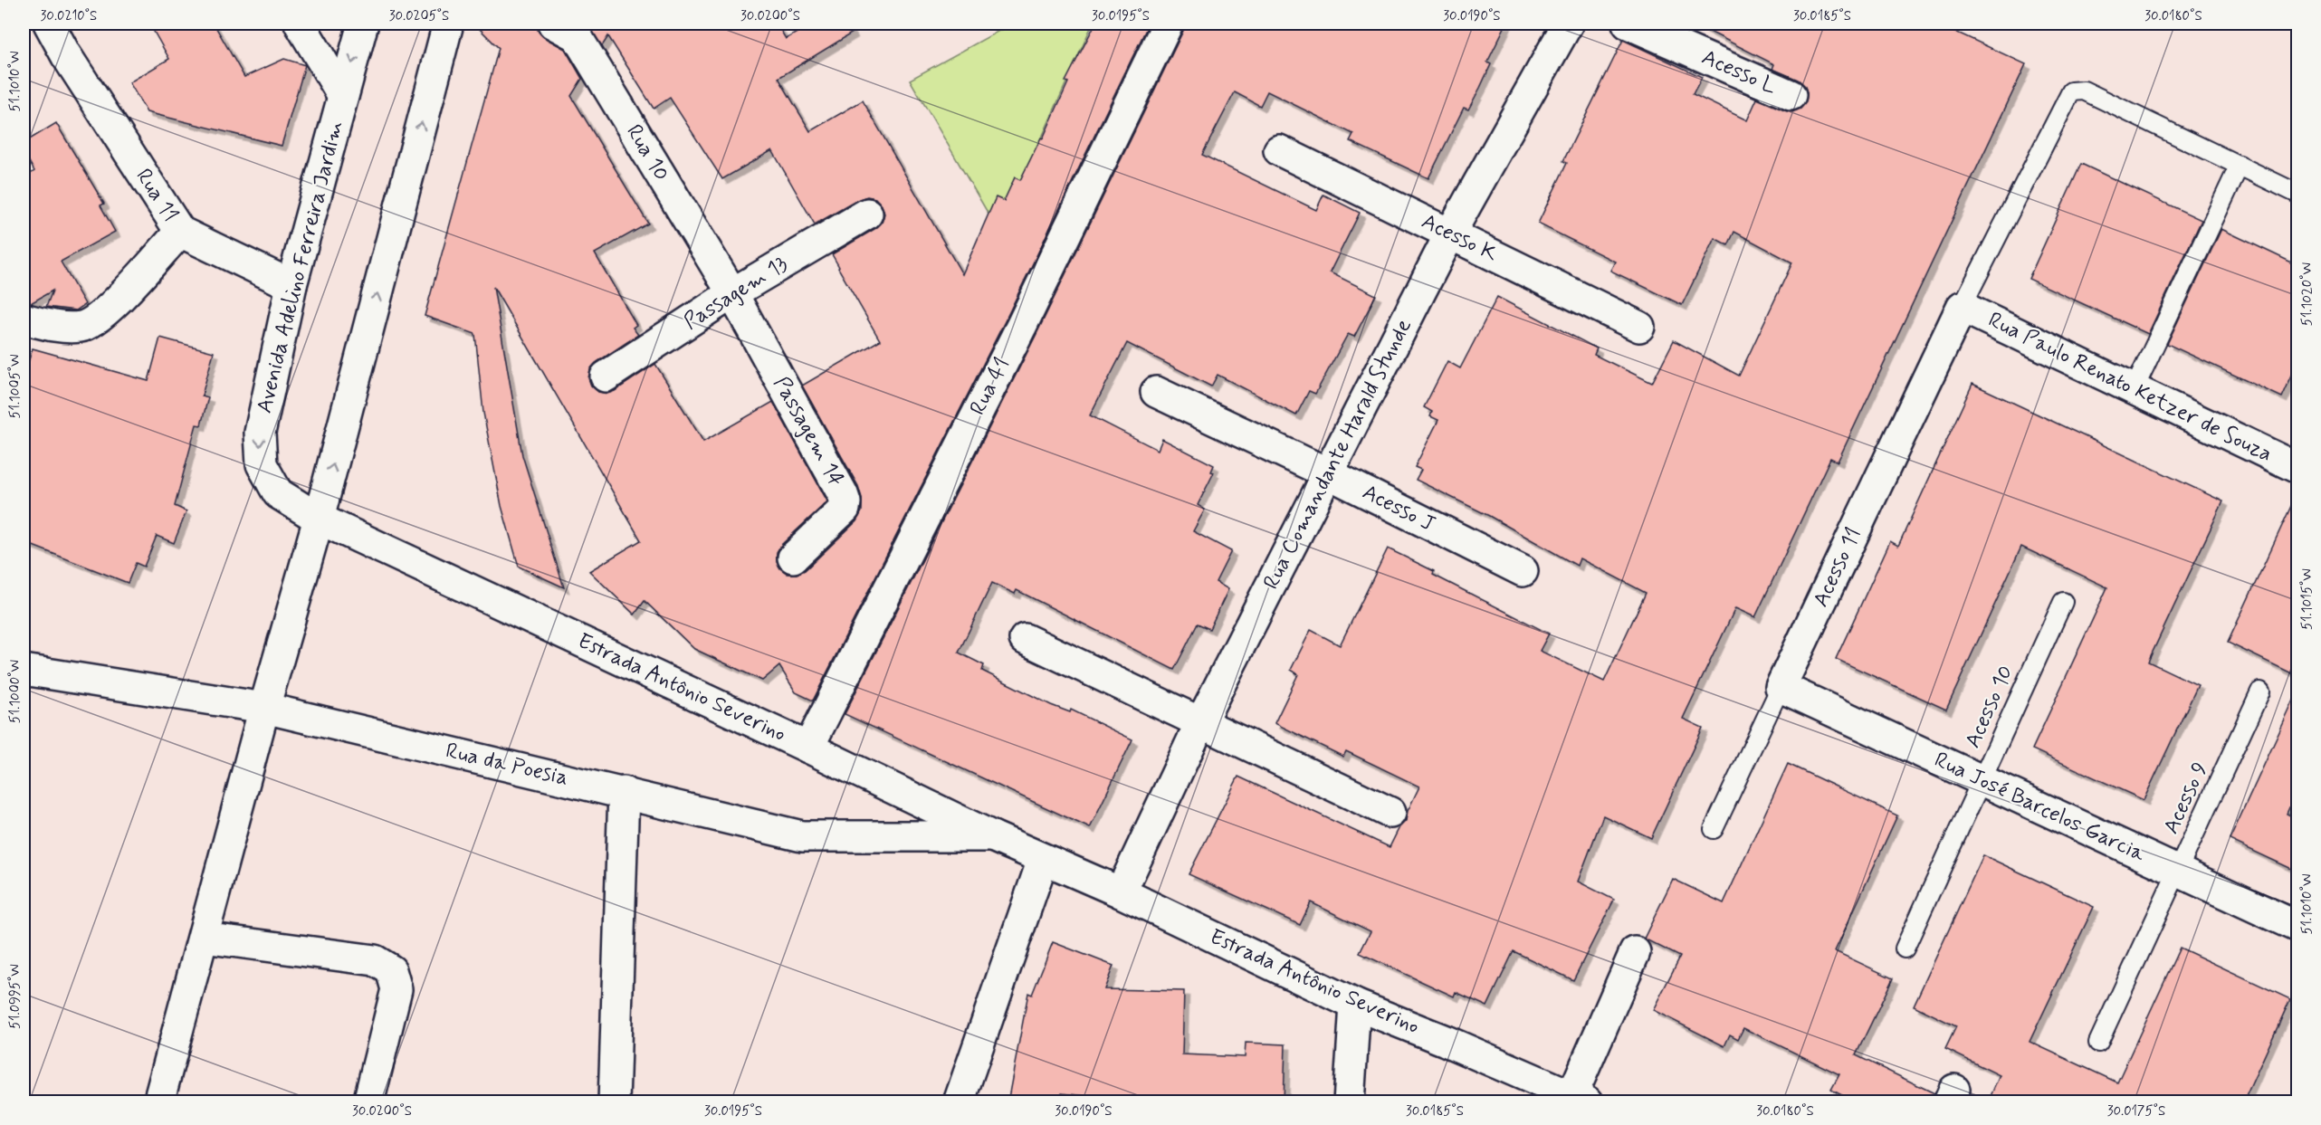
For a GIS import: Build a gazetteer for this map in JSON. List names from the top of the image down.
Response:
{
  "streets": {
    "street": [
      "Acesso L",
      "Rua 10",
      "Rua 11",
      "Acesso K",
      "Avenida Adelino Ferreira Jardim",
      "Passagem 13",
      "Rua 41",
      "Rua Paulo Renato Ketzer de Souza",
      "Passagem 14",
      "Rua Comandante Harald Stunde",
      "Acesso J",
      "Acesso 11",
      "Estrada Antônio Severino",
      "Rua da Poesia",
      "Rua José Barcelos Garcia"
    ],
    "lane": ["Acesso 10", "Acesso 9"]
  },
  "crossings": [
    ["Rua 10", "Passagem 13"],
    ["Rua 10", "Passagem 14"],
    ["Rua 11", "Avenida Adelino Ferreira Jardim"],
    ["Acesso K", "Rua Comandante Harald Stunde"],
    ["Avenida Adelino Ferreira Jardim", "Estrada Antônio Severino"],
    ["Passagem 13", "Passagem 14"],
    ["Rua 41", "Estrada Antônio Severino"],
    ["Rua Paulo Renato Ketzer de Souza", "Acesso 11"],
    ["Rua Comandante Harald Stunde", "Acesso J"],
    ["Rua Comandante Harald Stunde", "Estrada Antônio Severino"],
    ["Acesso 11", "Rua José Barcelos Garcia"],
    ["Estrada Antônio Severino", "Rua da Poesia"],
    ["Acesso 10", "Rua José Barcelos Garcia"],
    ["Acesso 9", "Rua José Barcelos Garcia"]
  ],
  "coordinates": [
    "30.0210°S",
    "30.0205°S",
    "30.0200°S",
    "30.0195°S",
    "30.0190°S",
    "30.0185°S",
    "30.0180°S",
    "51.1010°W",
    "51.1020°W",
    "51.1005°W",
    "51.1015°W",
    "51.1000°W",
    "51.0995°W",
    "30.0175°S"
  ]
}
